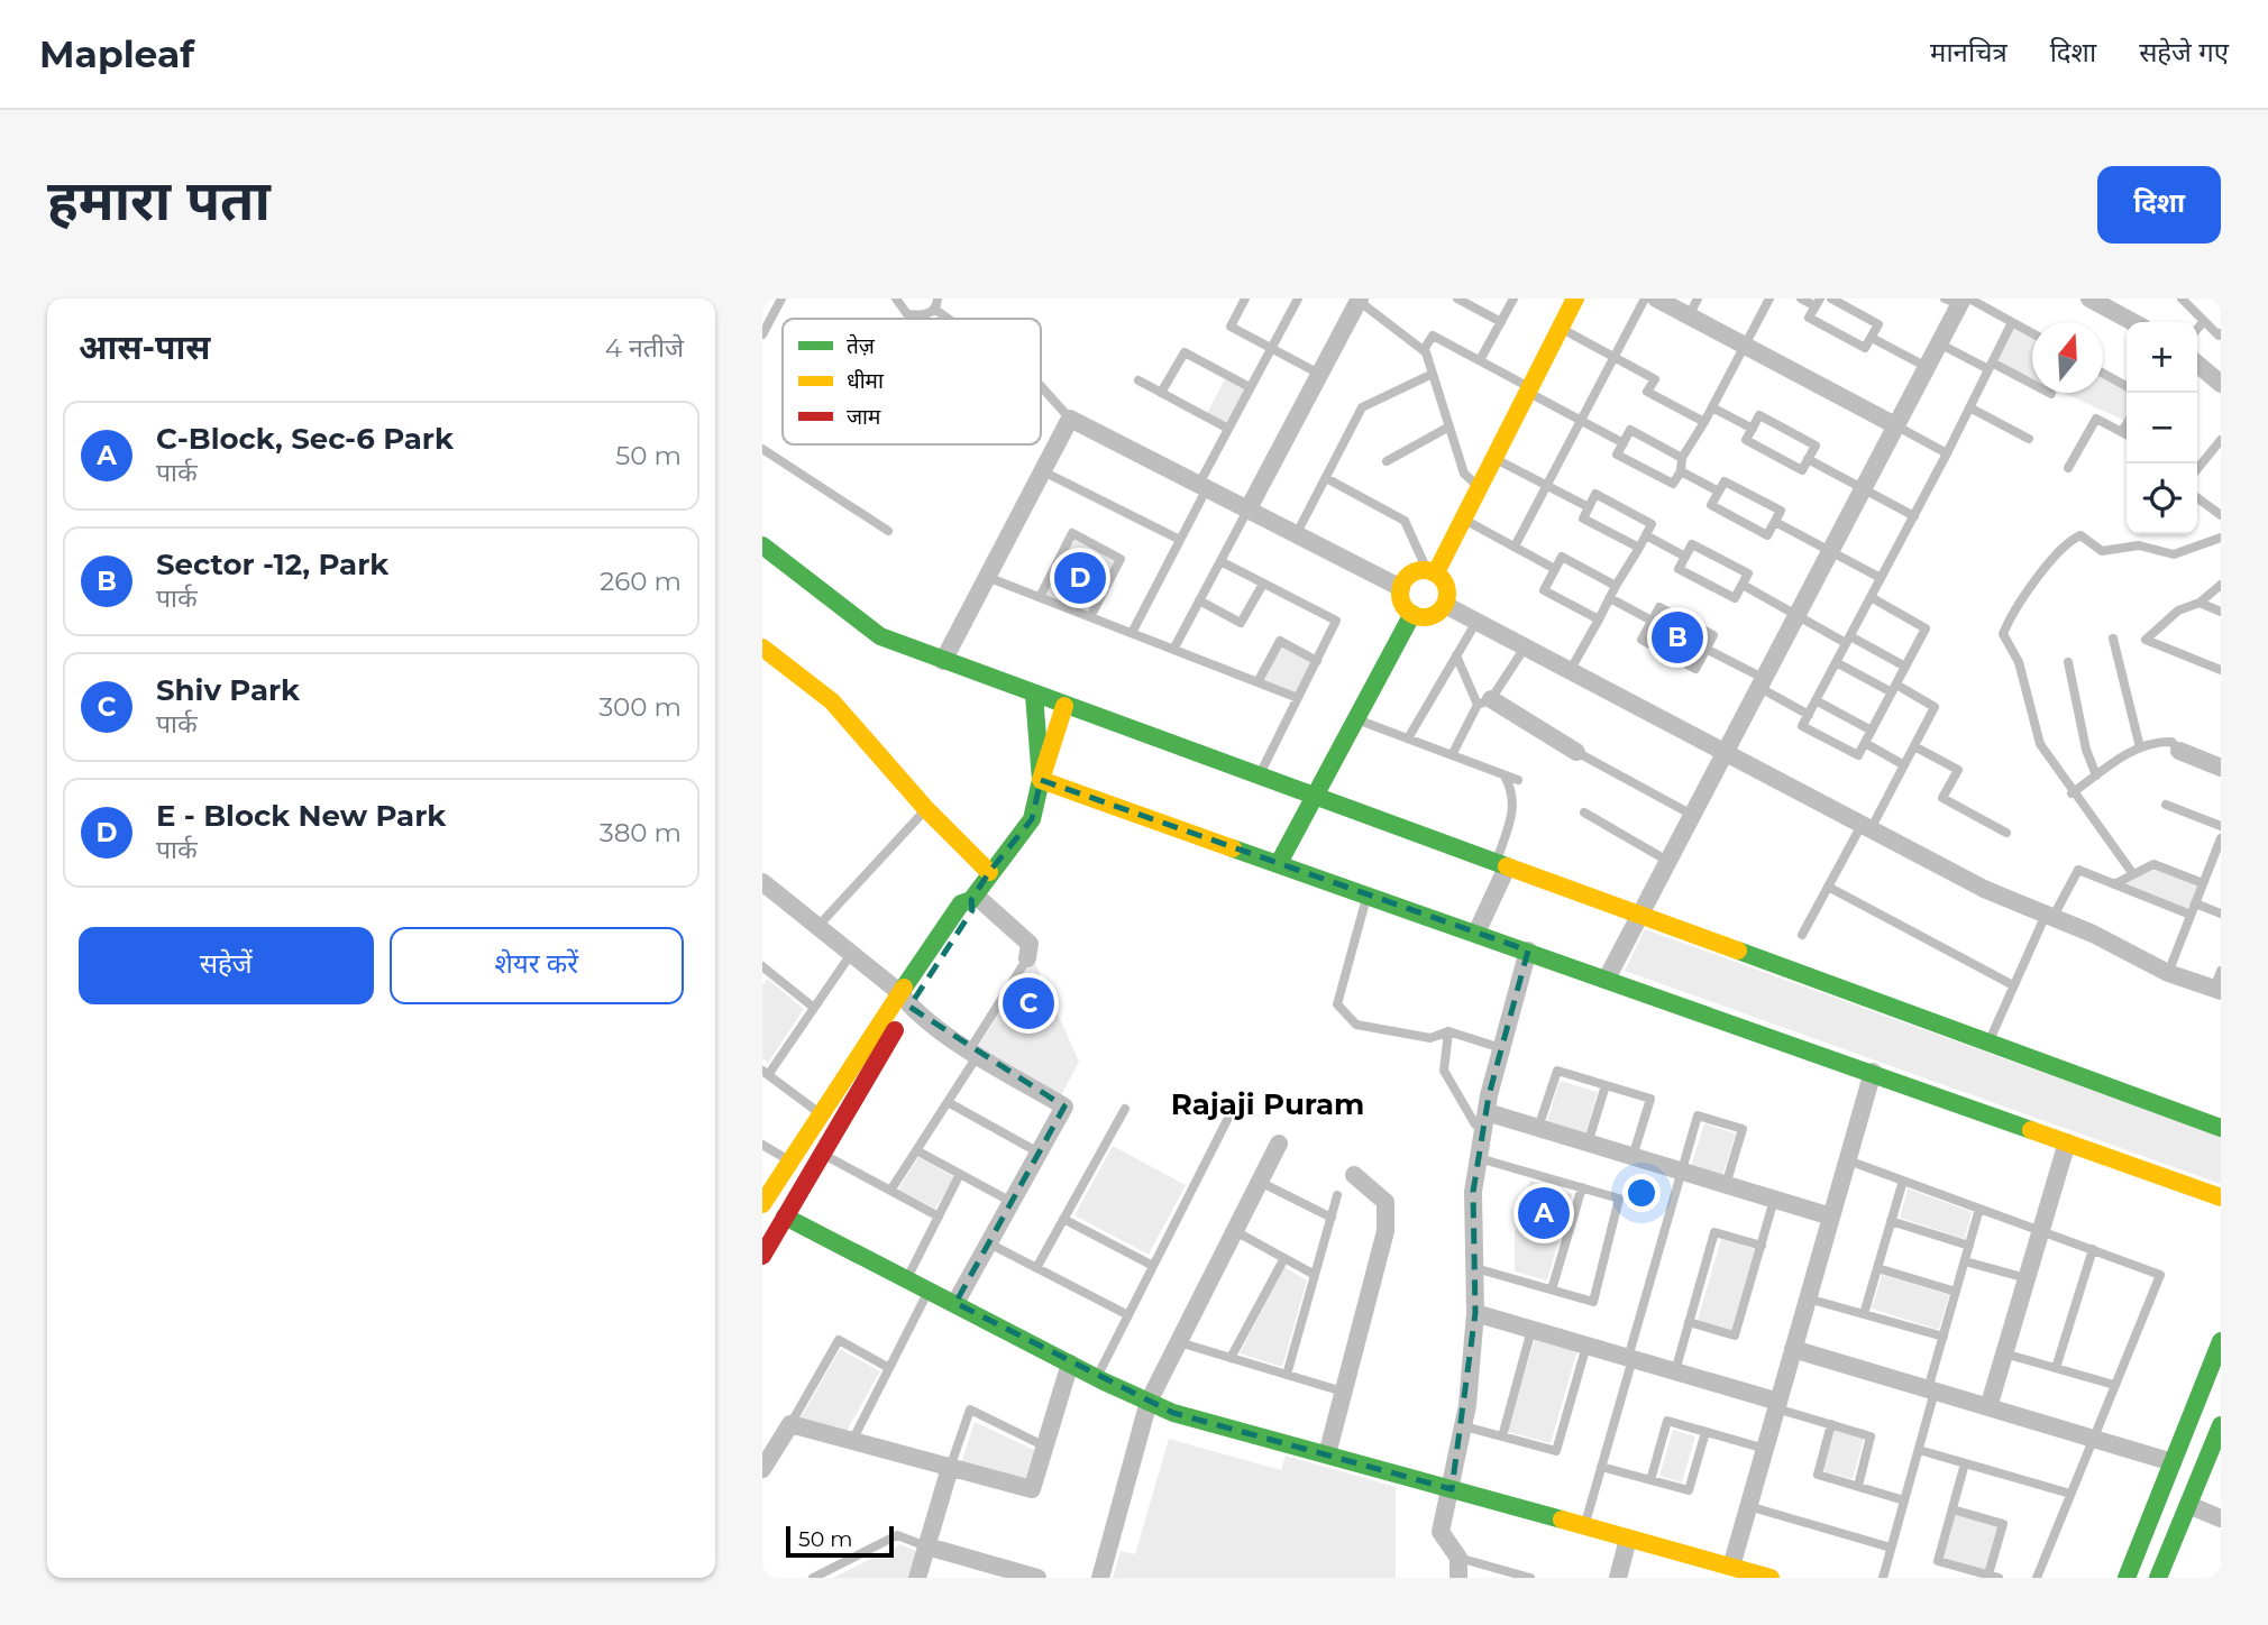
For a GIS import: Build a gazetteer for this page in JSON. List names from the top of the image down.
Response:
{
  "districts": ["Rajaji Puram"],
  "legend": ["तेज़", "धीमा", "जाम"],
  "scale_bar": "50 m",
  "north": "top",
  "page": {
    "header": "Mapleaf",
    "nav": ["मानचित्र", "दिशा", "सहेजे गए"],
    "buttons": [
      "दिशा",
      ["सहेजें", "शेयर करें"]
    ],
    "title": "हमारा पता",
    "heading": ["आस-पास", "4 नतीजे"],
    "map_buttons": ["+", "−"],
    "list": [
      {
        "mark": "A",
        "name": "C-Block, Sec-6 Park",
        "note": "पार्क",
        "value": "50 m"
      },
      {
        "mark": "B",
        "name": "Sector -12, Park",
        "note": "पार्क",
        "value": "260 m"
      },
      {
        "mark": "C",
        "name": "Shiv Park",
        "note": "पार्क",
        "value": "300 m"
      },
      {
        "mark": "D",
        "name": "E - Block New Park",
        "note": "पार्क",
        "value": "380 m"
      }
    ],
    "pins": [
      "D",
      "B",
      "C",
      "A"
    ],
    "scale": "50 m"
  }
}
